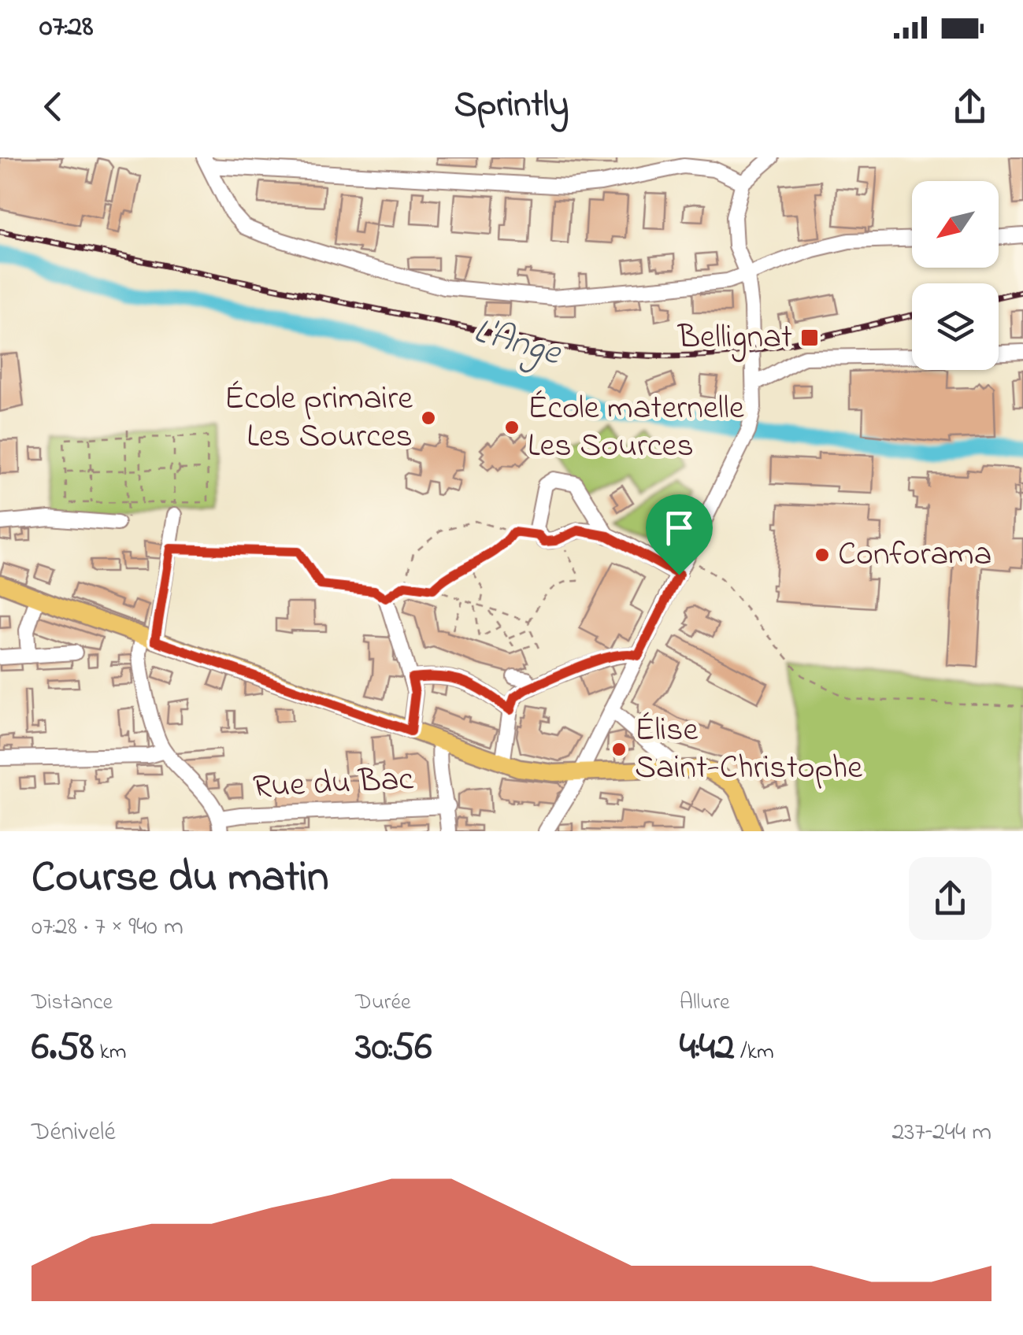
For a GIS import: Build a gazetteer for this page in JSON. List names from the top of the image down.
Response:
{
  "streets": {
    "street": ["Rue du Bac"]
  },
  "water": ["L'Ange"],
  "places": {
    "transit": ["Bellignat"],
    "other": [
      "École primaire Les Sources",
      "École maternelle Les Sources",
      "Conforama",
      "Élise Saint-Christophe"
    ]
  },
  "north": "bottom left",
  "page": {
    "status": "07:28",
    "header": "Sprintly",
    "heading": ["Course du matin", "07:28 · 7 × 940 m"],
    "stats": [
      ["Distance", "6.58 km"],
      ["Durée", "30:56"],
      ["Allure", "4:42 /km"]
    ],
    "chart": ["Dénivelé", "237–244 m"]
  }
}
